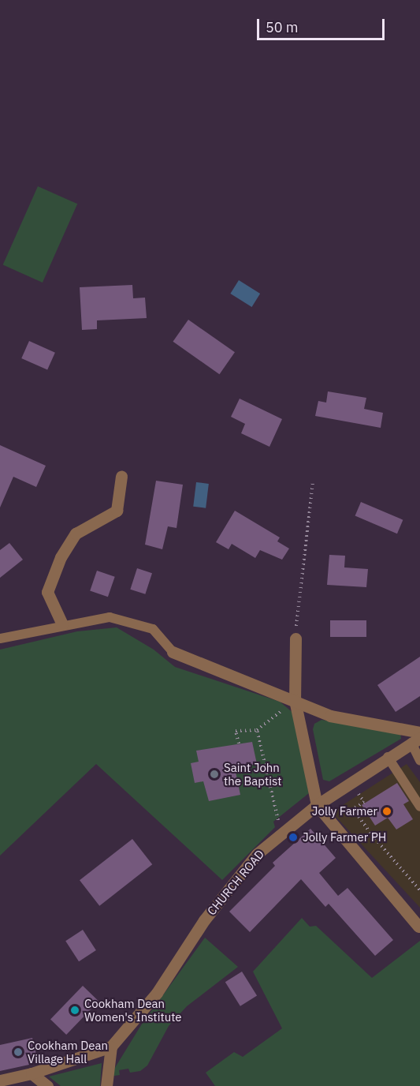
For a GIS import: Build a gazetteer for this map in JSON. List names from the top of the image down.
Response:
{
  "streets": {
    "street": ["CHURCH ROAD"]
  },
  "places": [
    "Saint John the Baptist",
    "Jolly Farmer",
    "Jolly Farmer PH",
    "Cookham Dean Women's Institute",
    "Cookham Dean Village Hall"
  ],
  "scale_bar": "50 m"
}
